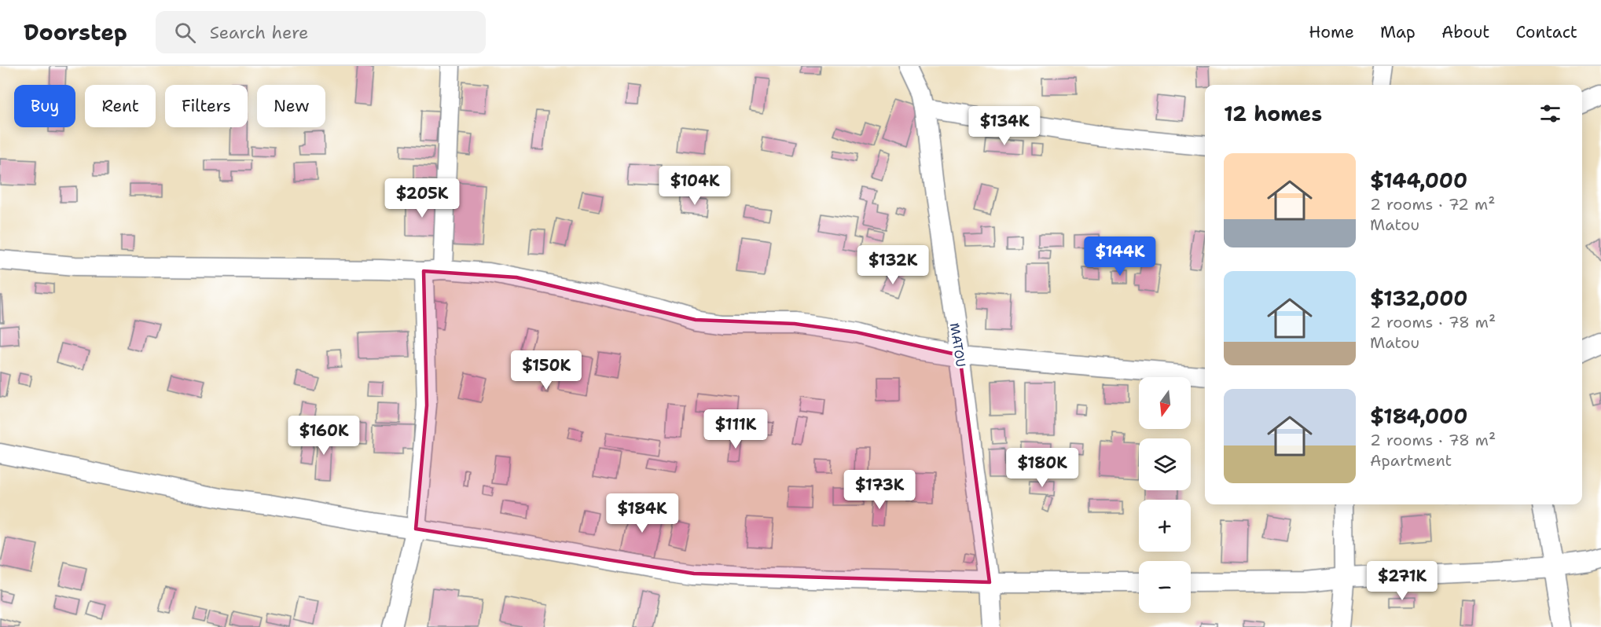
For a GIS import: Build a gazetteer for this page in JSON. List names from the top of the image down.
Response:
{
  "streets": {
    "street": ["MATOU"]
  },
  "north": "bottom",
  "page": {
    "header": "Doorstep",
    "search": "Search here",
    "nav": [
      "Home",
      "Map",
      "About",
      "Contact"
    ],
    "chip": [
      "Buy",
      "Rent",
      "Filters",
      "New"
    ],
    "heading": "12 homes",
    "price": [
      "$134K",
      "$104K",
      "$205K",
      "$144K",
      "$132K",
      "$150K",
      "$111K",
      "$160K",
      "$180K",
      "$173K",
      "$184K",
      "$271K"
    ],
    "list": [
      {
        "name": "$144,000",
        "note": "2 rooms · 72 m² · Matou"
      },
      {
        "name": "$132,000",
        "note": "2 rooms · 78 m² · Matou"
      },
      {
        "name": "$184,000",
        "note": "2 rooms · 78 m² · Apartment"
      }
    ],
    "map_buttons": ["+", "−"]
  }
}
